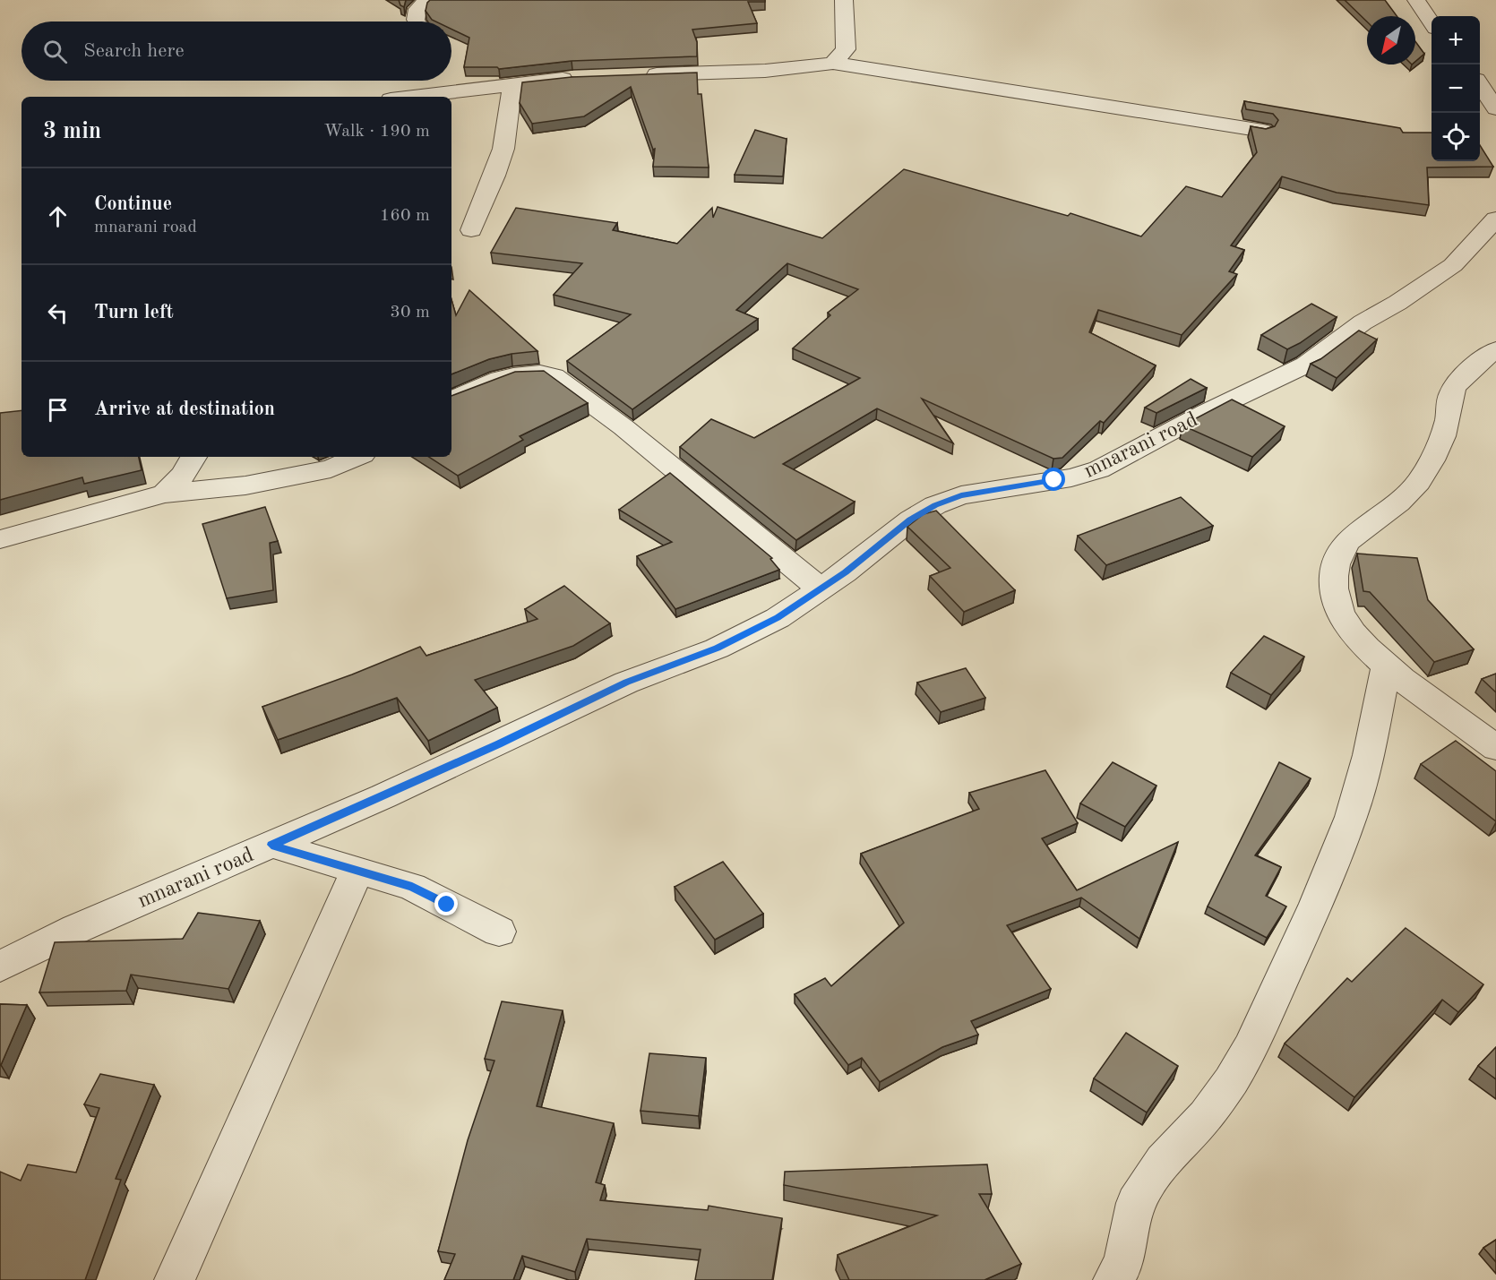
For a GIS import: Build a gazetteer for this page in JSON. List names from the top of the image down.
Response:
{
  "streets": {
    "street": ["mnarani road"]
  },
  "north": "bottom left",
  "page": {
    "map_buttons": ["+", "−"],
    "search": "Search here",
    "heading": ["3 min", "Walk · 190 m"],
    "list": [
      ["Continue", "mnarani road", "160 m"],
      ["Turn left", "30 m"],
      "Arrive at destination"
    ]
  }
}
